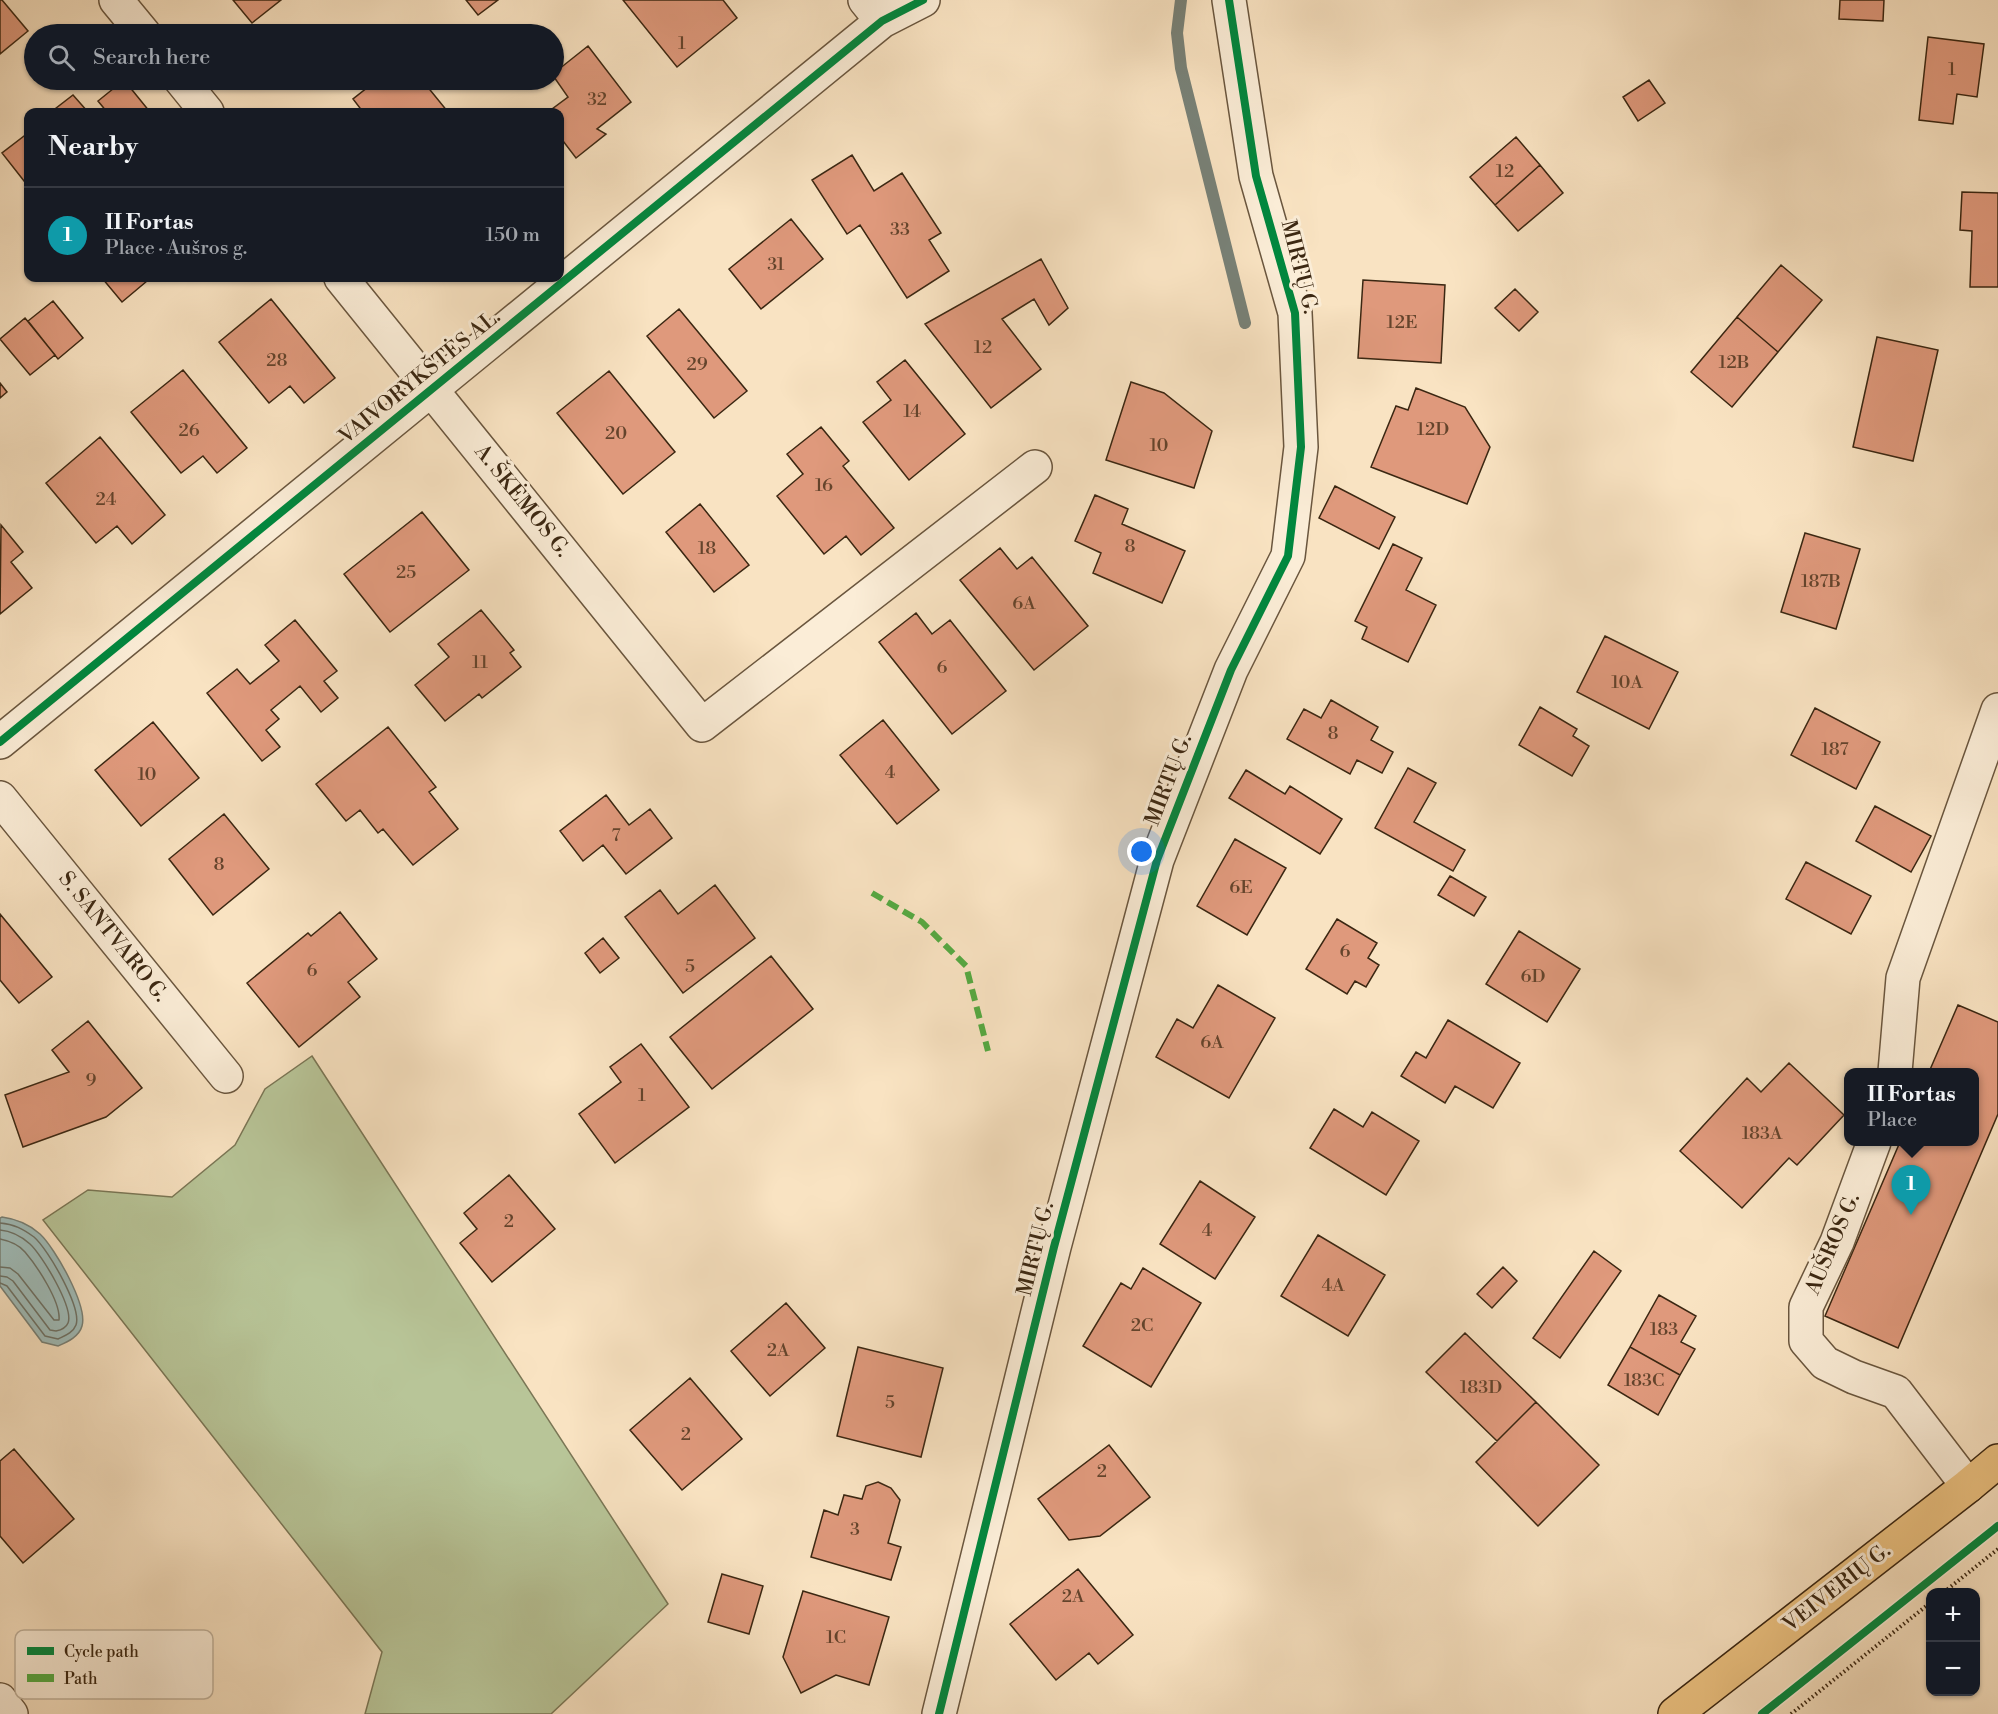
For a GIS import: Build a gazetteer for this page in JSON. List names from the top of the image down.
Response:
{
  "streets": {
    "main road": ["VEIVERIŲ G."],
    "street": [
      "MIRTŲ G.",
      "VAIVORYKŠTĖS AL.",
      "A. ŠKĖMOS G.",
      "S. SANTVARO G.",
      "AUŠROS G."
    ]
  },
  "crossings": [
    ["VAIVORYKŠTĖS AL.", "A. ŠKĖMOS G."],
    ["AUŠROS G.", "VEIVERIŲ G."]
  ],
  "house_numbers": [
    "1",
    "1",
    "32",
    "12",
    "33",
    "31",
    "12E",
    "12",
    "28",
    "12B",
    "29",
    "14",
    "12D",
    "26",
    "20",
    "10",
    "16",
    "24",
    "8",
    "18",
    "25",
    "187B",
    "6A",
    "11",
    "6",
    "10A",
    "8",
    "187",
    "4",
    "10",
    "7",
    "8",
    "6E",
    "6",
    "5",
    "6",
    "6D",
    "6A",
    "9",
    "1",
    "183A",
    "2",
    "4",
    "4A",
    "2C",
    "183",
    "2A",
    "183C",
    "183D",
    "5",
    "2",
    "2",
    "3",
    "2A",
    "1C"
  ],
  "legend": ["Cycle path", "Path"],
  "page": {
    "search": "Search here",
    "heading": "Nearby",
    "list": [
      {
        "mark": "1",
        "name": "II Fortas",
        "note": "Place · Aušros g.",
        "value": "150 m"
      }
    ],
    "popup": ["II Fortas", "Place"],
    "pins": "1",
    "map_buttons": ["+", "−"]
  }
}
